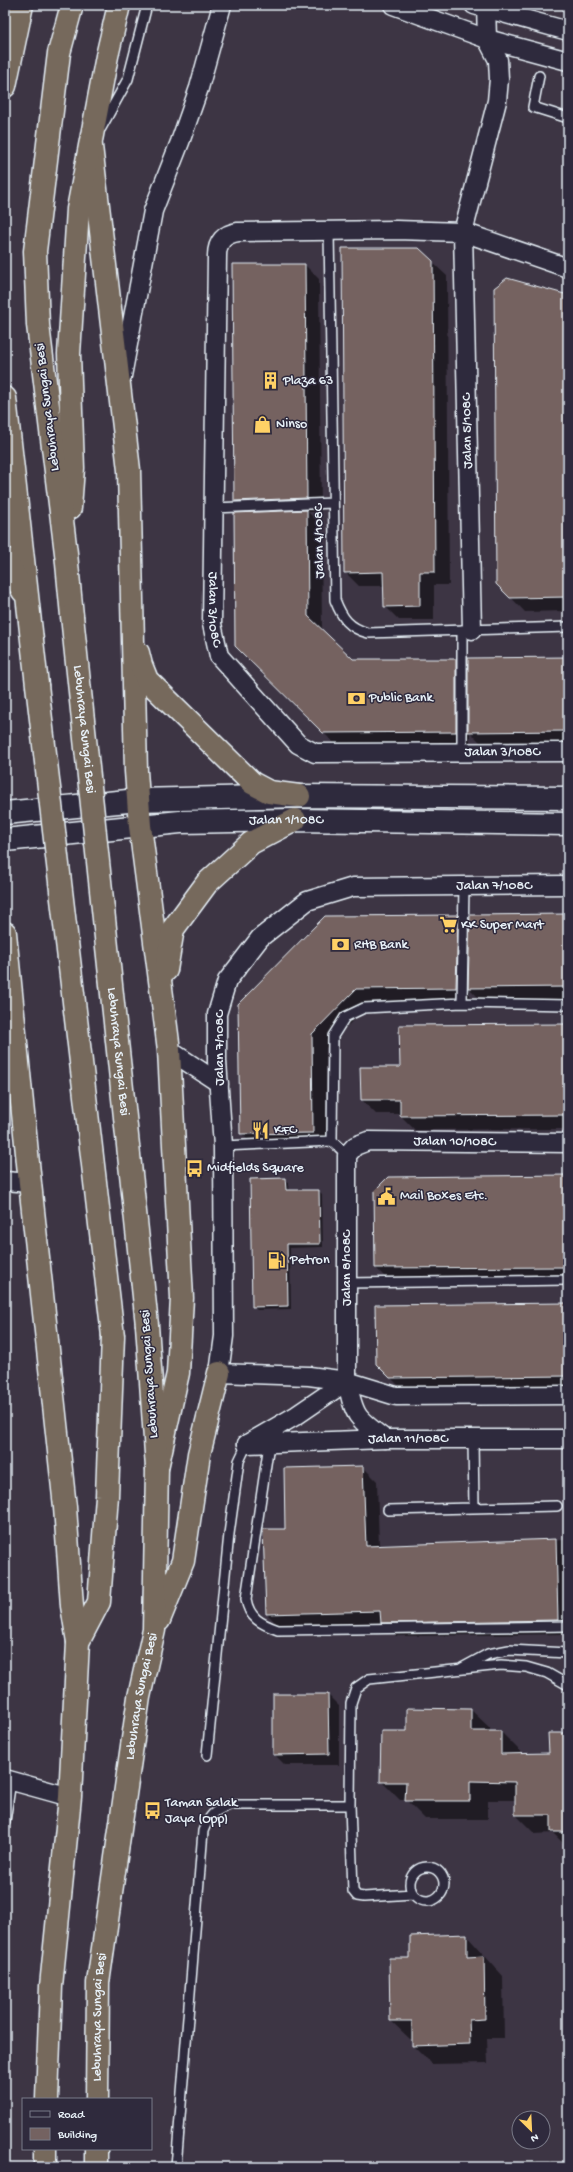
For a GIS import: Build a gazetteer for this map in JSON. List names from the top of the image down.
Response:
{
  "streets": {
    "highway": ["Lebuhraya Sungai Besi"],
    "street": [
      "Jalan 5/108C",
      "Jalan 3/108C",
      "Jalan 1/108C",
      "Jalan 7/108C",
      "Jalan 10/108C",
      "Jalan 8/108C",
      "Jalan 11/108C"
    ],
    "lane": ["Jalan 4/108C"]
  },
  "crossings": [
    ["Jalan 5/108C", "Jalan 4/108C"],
    ["Jalan 4/108C", "Jalan 3/108C"],
    ["Jalan 10/108C", "Jalan 8/108C"],
    ["Jalan 8/108C", "Jalan 11/108C"]
  ],
  "places": {
    "building": ["Plaza 63"],
    "shop": ["Ninso"],
    "bank": ["Public Bank", "RHB Bank"],
    "supermarket": ["KK Super Mart"],
    "restaurant": ["KFC"],
    "bus stop": ["Midfields Square", "Taman Salak Jaya (Opp)"],
    "public building": ["Mail Boxes Etc."],
    "fuel station": ["Petron"]
  },
  "legend": ["Road", "Building"],
  "north": "bottom right"
}
